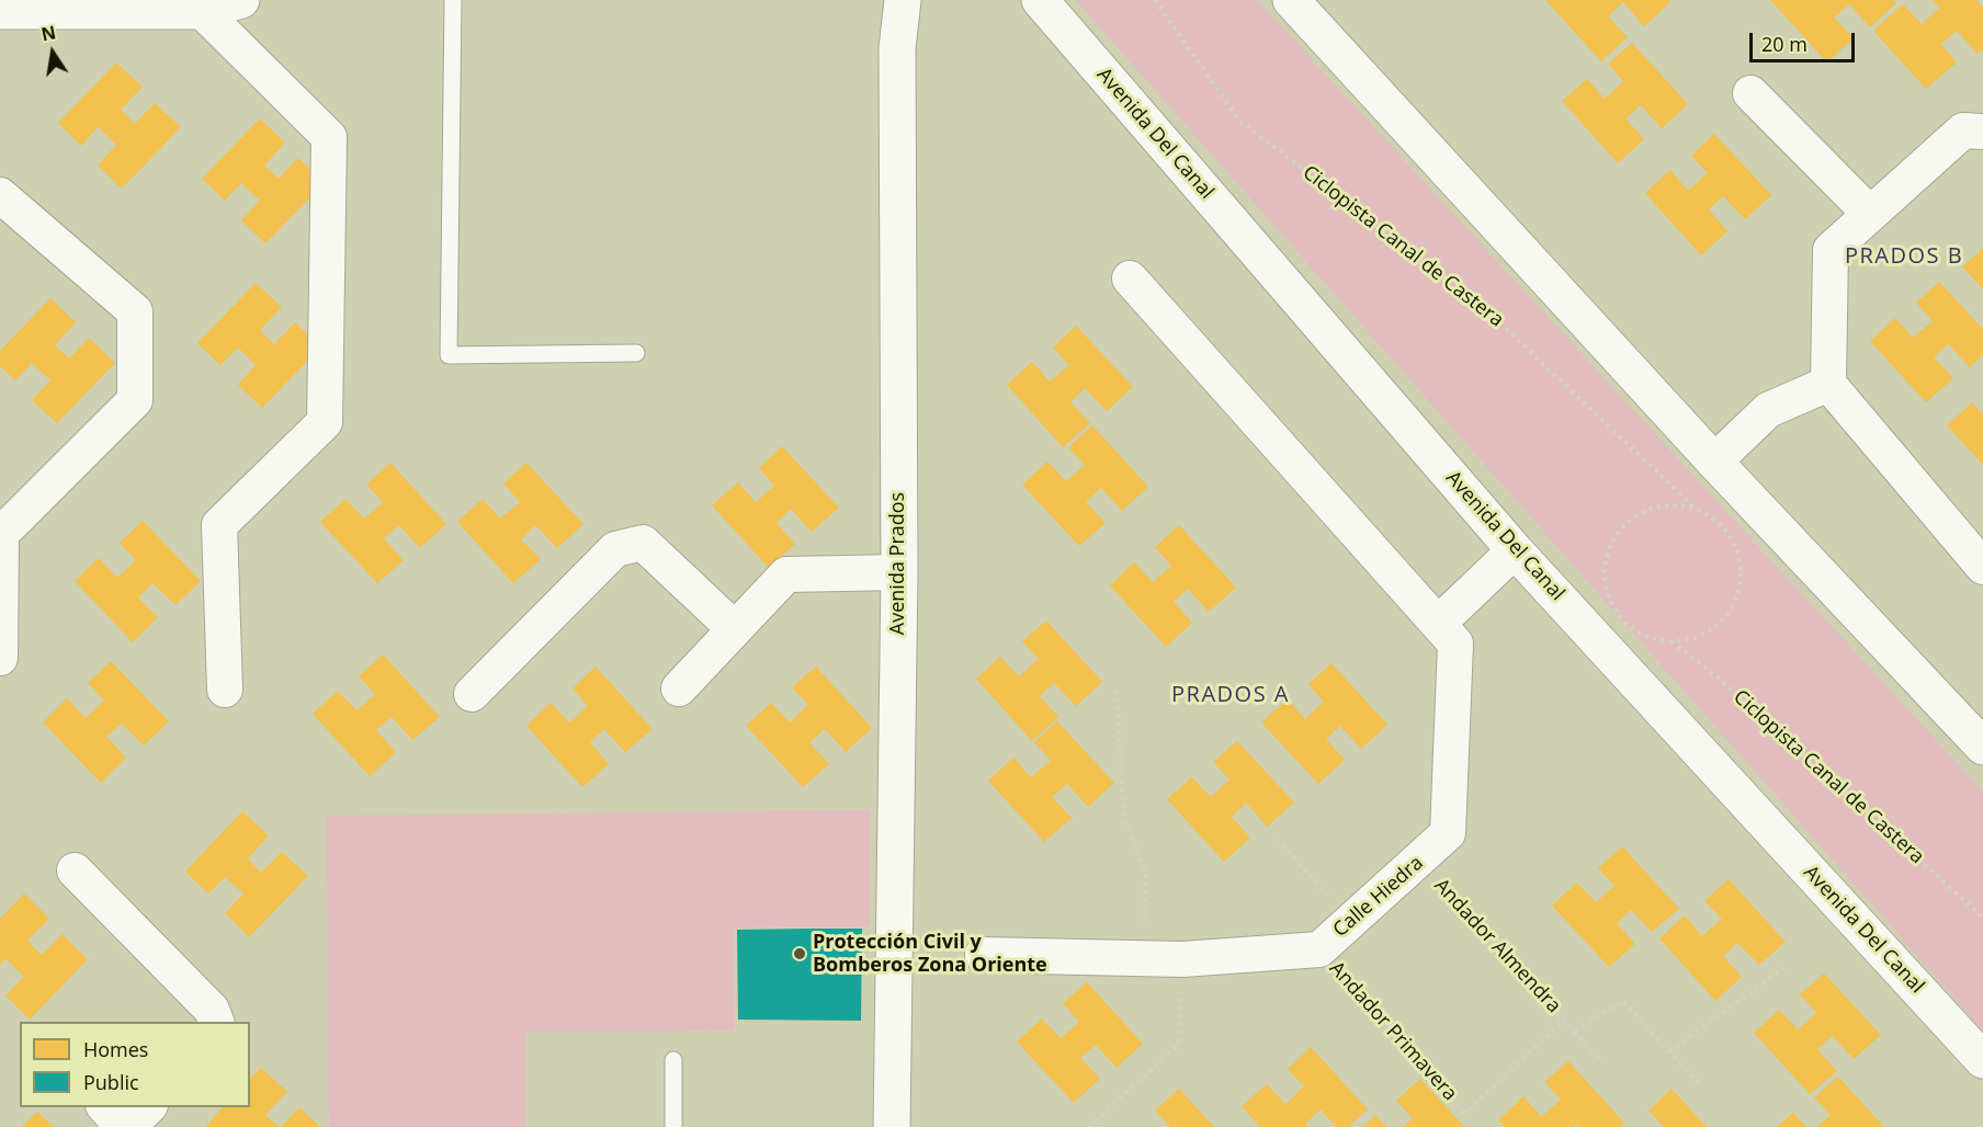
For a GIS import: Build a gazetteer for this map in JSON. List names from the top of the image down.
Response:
{
  "streets": {
    "main road": ["Avenida Del Canal", "Avenida Prados"],
    "street": ["Calle Hiedra"],
    "path": ["Ciclopista Canal de Castera", "Andador Almendra", "Andador Primavera"]
  },
  "crossings": [
    ["Calle Hiedra", "Andador Almendra"],
    ["Calle Hiedra", "Andador Primavera"],
    ["Andador Almendra", "Andador Primavera"]
  ],
  "districts": ["PRADOS B", "PRADOS A"],
  "places": ["Protección Civil y Bomberos Zona Oriente"],
  "legend": ["Homes", "Public"],
  "scale_bar": "20 m",
  "north": "top"
}
